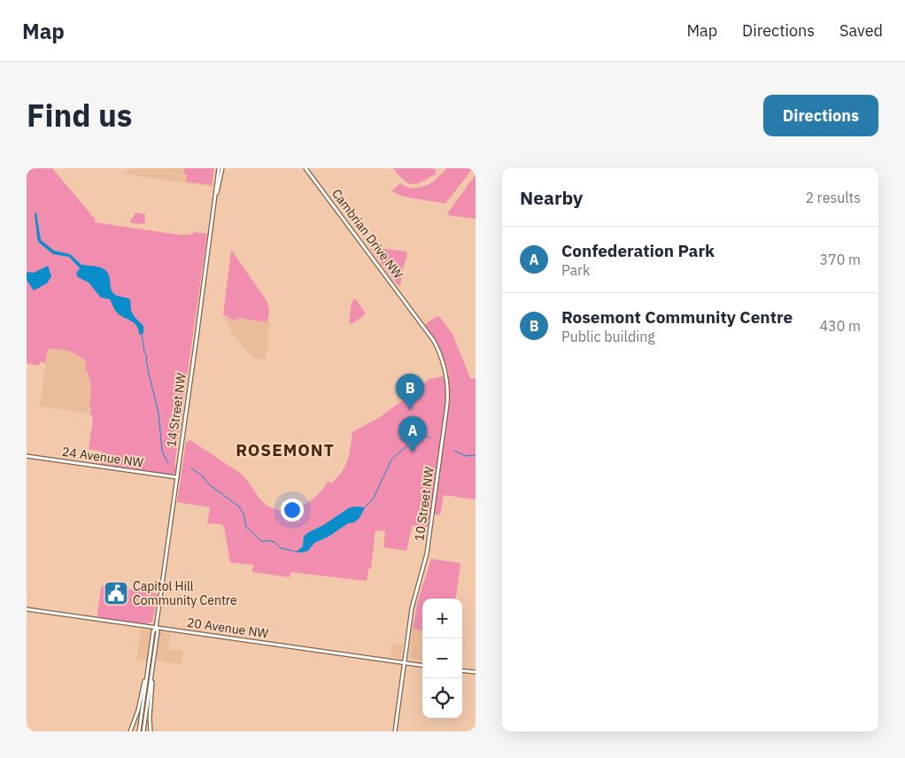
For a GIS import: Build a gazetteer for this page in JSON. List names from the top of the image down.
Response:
{
  "streets": {
    "street": [
      "Cambrian Drive NW",
      "14 Street NW",
      "24 Avenue NW",
      "10 Street NW",
      "20 Avenue NW"
    ]
  },
  "crossings": [
    ["Cambrian Drive NW", "10 Street NW"],
    ["14 Street NW", "24 Avenue NW"],
    ["14 Street NW", "20 Avenue NW"],
    ["10 Street NW", "20 Avenue NW"]
  ],
  "districts": ["ROSEMONT"],
  "places": {
    "public building": ["Capitol Hill Community Centre"]
  },
  "page": {
    "header": "Map",
    "nav": ["Map", "Directions", "Saved"],
    "title": "Find us",
    "buttons": "Directions",
    "heading": ["Nearby", "2 results"],
    "list": [
      {
        "mark": "A",
        "name": "Confederation Park",
        "note": "Park",
        "value": "370 m"
      },
      {
        "mark": "B",
        "name": "Rosemont Community Centre",
        "note": "Public building",
        "value": "430 m"
      }
    ],
    "pins": ["B", "A"],
    "map_buttons": ["+", "−"]
  }
}
